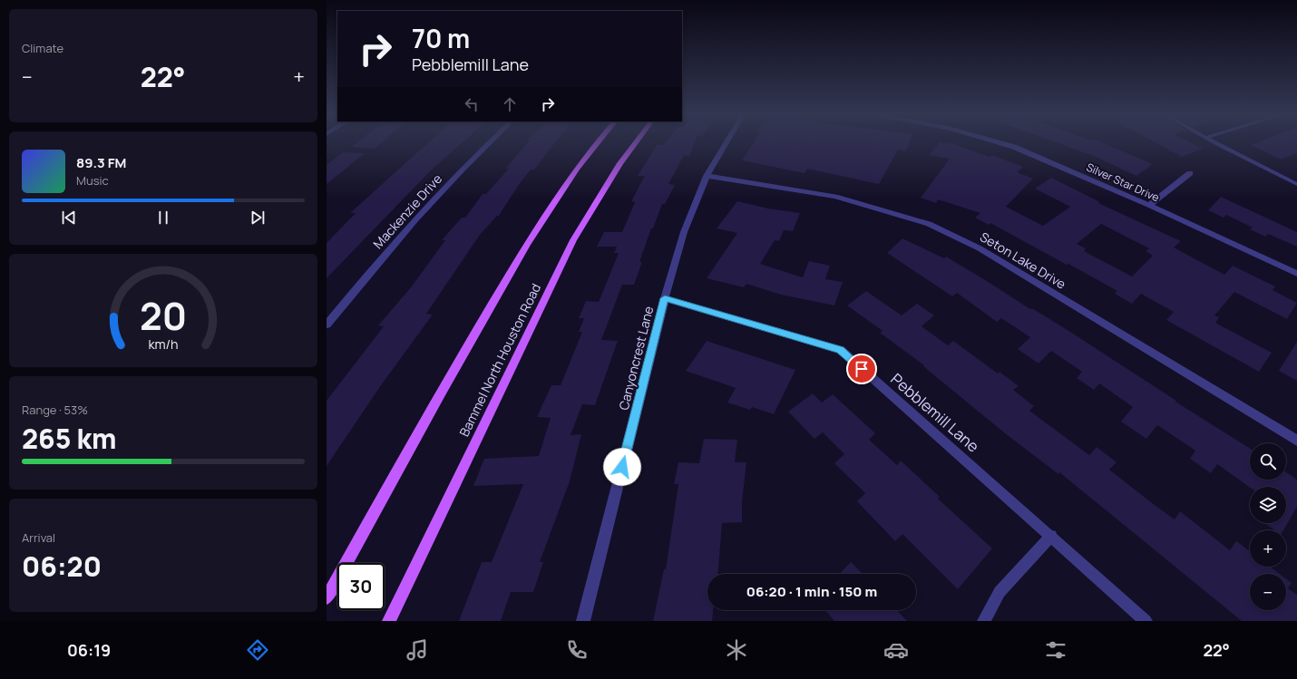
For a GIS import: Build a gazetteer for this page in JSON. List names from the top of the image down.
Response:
{
  "streets": {
    "main road": ["Bammel North Houston Road"],
    "street": [
      "Silver Star Drive",
      "Mackenzie Drive",
      "Seton Lake Drive",
      "Canyoncrest Lane",
      "Pebblemill Lane"
    ]
  },
  "crossings": [
    ["Seton Lake Drive", "Canyoncrest Lane"],
    ["Canyoncrest Lane", "Pebblemill Lane"]
  ],
  "page": {
    "tile": [
      "Climate",
      ["Range · 53%", "265 km"],
      ["Arrival", "06:20"]
    ],
    "turn": ["70 m", "Pebblemill Lane"],
    "heat": ["−", "22°", "+"],
    "song": ["89.3 FM", "Music"],
    "map_buttons": ["+", "−"],
    "limit": "30",
    "trip": "06:20 · 1 min · 150 m",
    "tabs": ["06:19", "22°"],
    "gauge": ["20", "km/h"]
  }
}
